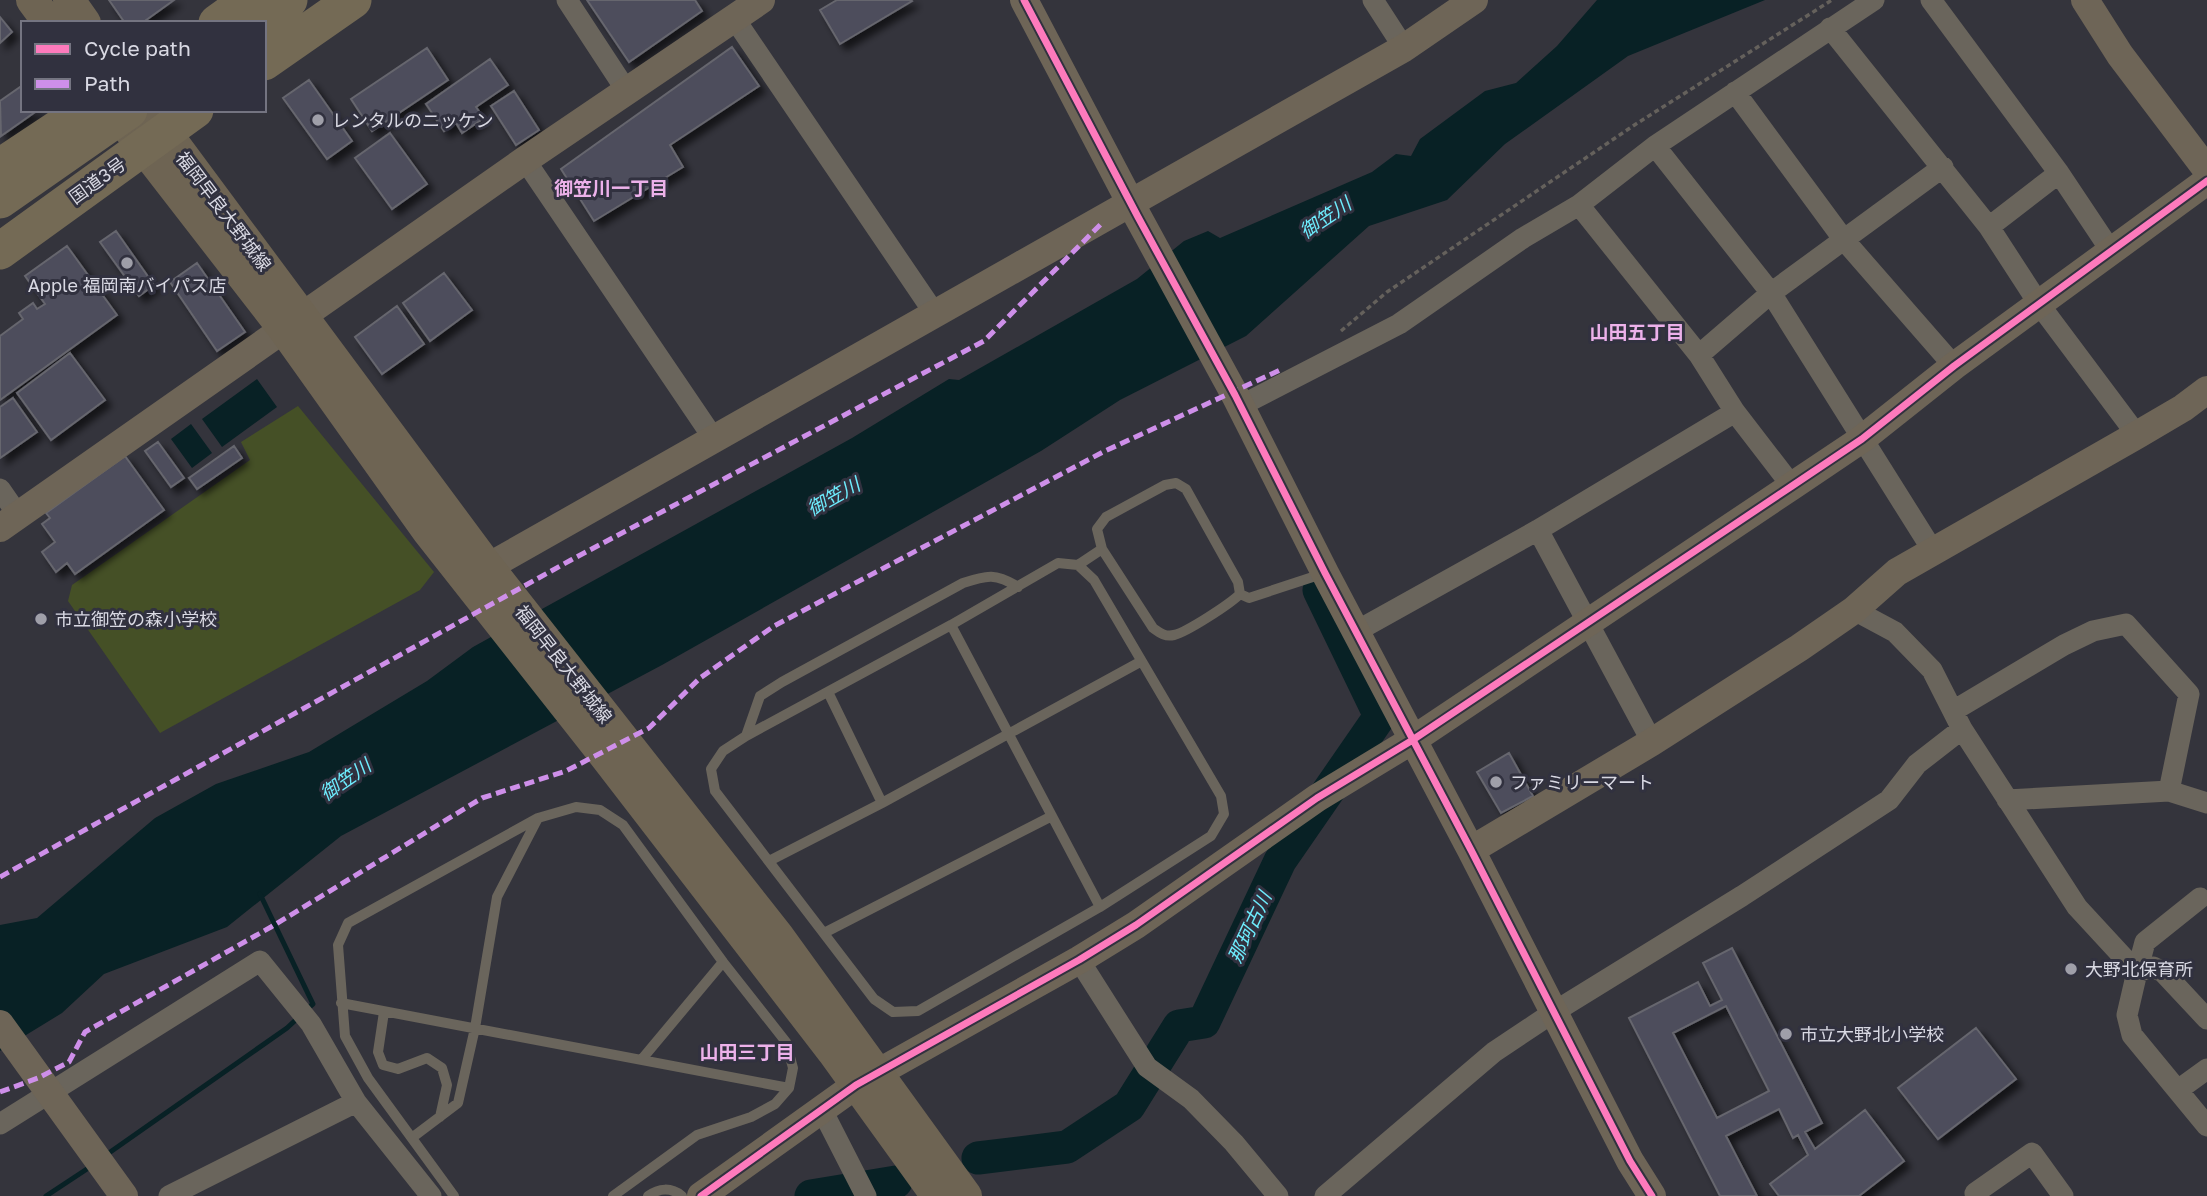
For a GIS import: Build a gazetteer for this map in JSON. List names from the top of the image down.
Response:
{
  "streets": {
    "highway": ["国道3号"],
    "main road": ["福岡早良大野城線"]
  },
  "crossings": [
    ["国道3号", "福岡早良大野城線"]
  ],
  "districts": ["御笠川一丁目", "山田五丁目", "山田三丁目"],
  "water": ["御笠川", "那珂古川"],
  "places": [
    "レンタルのニッケン",
    "Apple 福岡南バイパス店",
    "市立御笠の森小学校",
    "ファミリーマート",
    "大野北保育所",
    "市立大野北小学校"
  ],
  "legend": ["Cycle path", "Path"]
}
